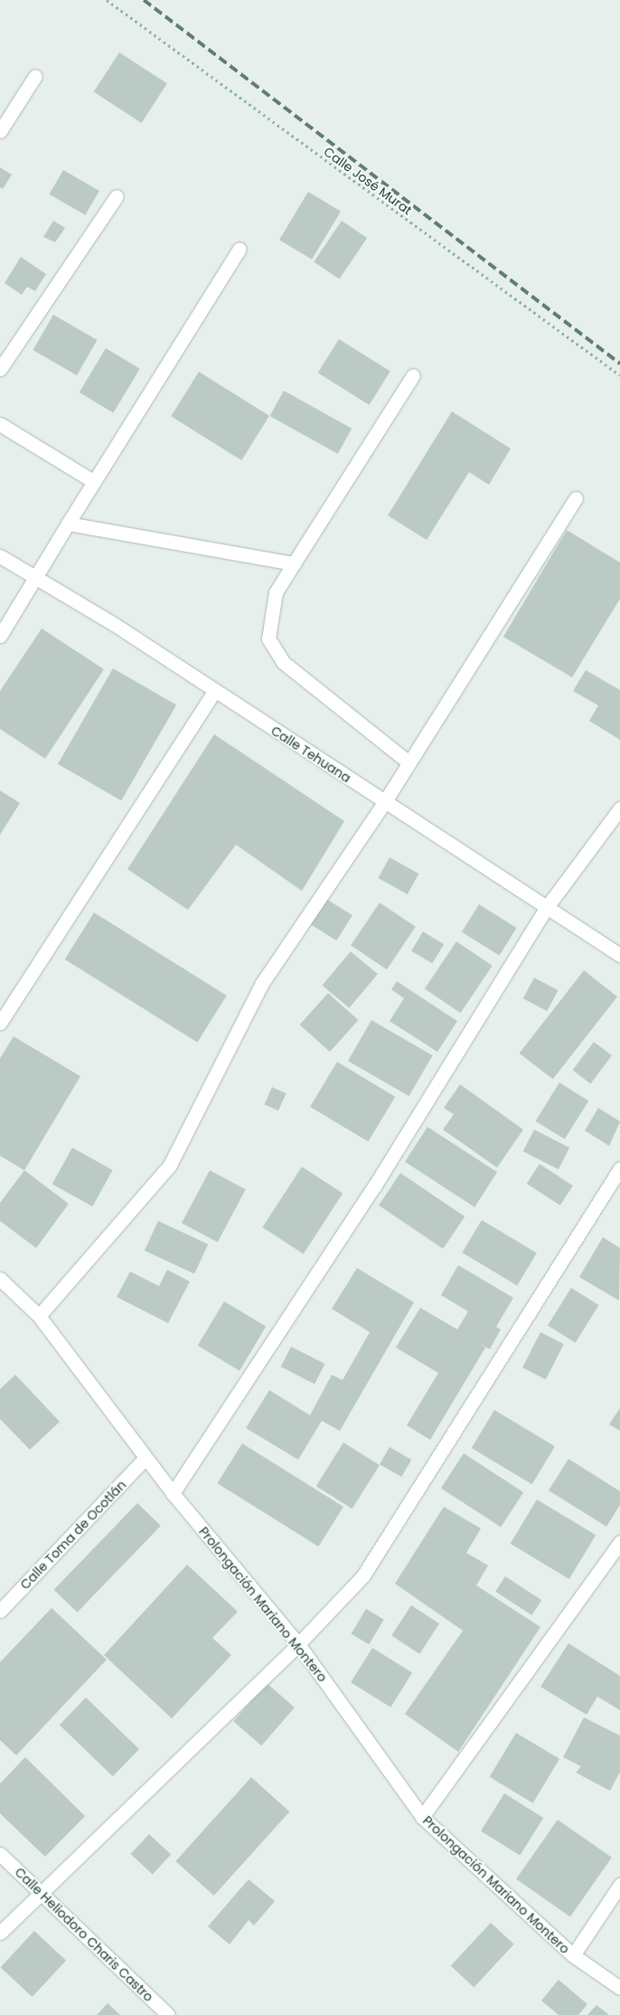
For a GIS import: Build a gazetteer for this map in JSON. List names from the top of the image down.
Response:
{
  "streets": {
    "street": [
      "Calle Tehuana",
      "Calle Toma de Ocotlán",
      "Prolongación Mariano Montero",
      "Calle Heliodoro Charis Castro"
    ],
    "path": ["Calle José Murat"]
  },
  "crossings": [
    ["Calle Toma de Ocotlán", "Prolongación Mariano Montero"]
  ]
}
